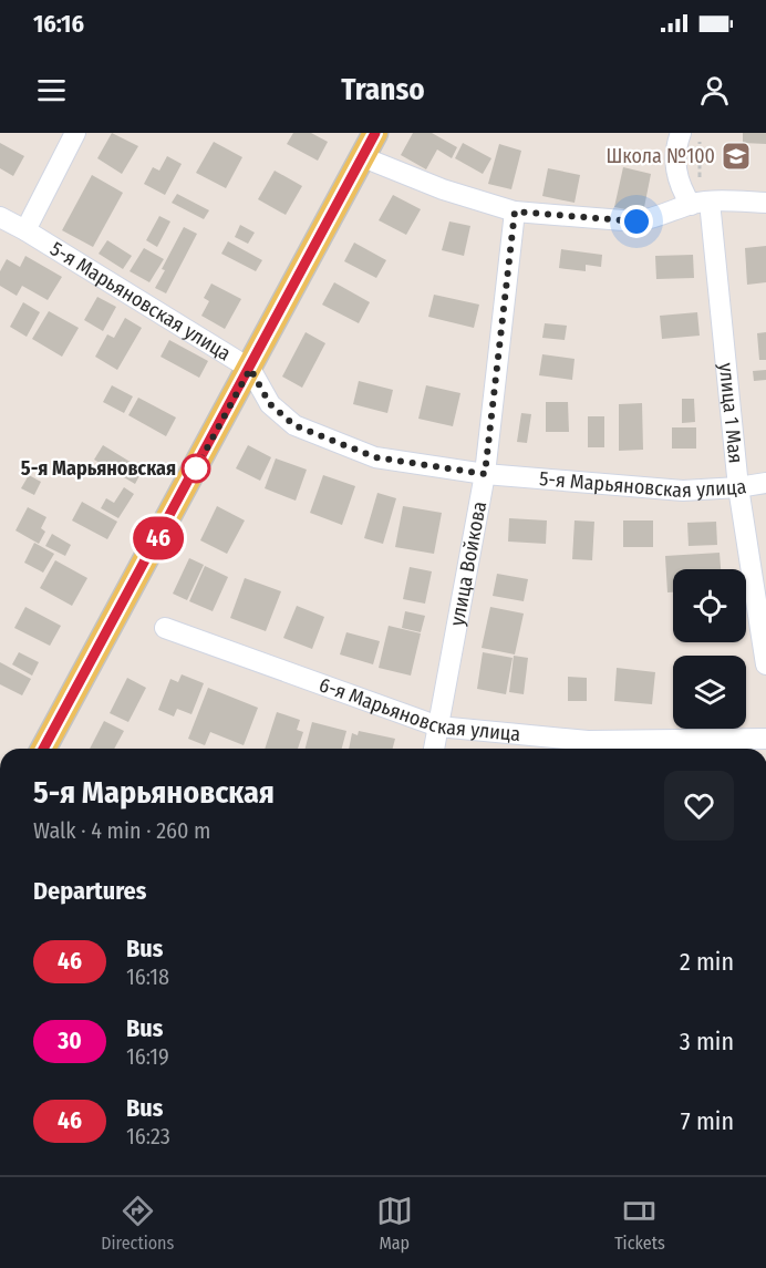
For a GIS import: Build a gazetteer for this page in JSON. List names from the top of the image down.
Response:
{
  "streets": {
    "street": [
      "5-я Марьяновская улица",
      "улица 1 Мая",
      "улица Войкова",
      "6-я Марьяновская улица"
    ]
  },
  "crossings": [
    ["5-я Марьяновская улица", "улица 1 Мая"],
    ["5-я Марьяновская улица", "улица Войкова"],
    ["улица Войкова", "6-я Марьяновская улица"]
  ],
  "places": {
    "school or university": ["Школа №100"],
    "other": ["5-я Марьяновская"]
  },
  "lines": ["bus line 46"],
  "page": {
    "status": "16:16",
    "header": "Transo",
    "on_map": "46",
    "heading": [
      ["5-я Марьяновская", "Walk · 4 min · 260 m"],
      "Departures"
    ],
    "list": [
      {
        "mark": "46",
        "name": "Bus",
        "note": "16:18",
        "value": "2 min"
      },
      {
        "mark": "30",
        "name": "Bus",
        "note": "16:19",
        "value": "3 min"
      },
      {
        "mark": "46",
        "name": "Bus",
        "note": "16:23",
        "value": "7 min"
      }
    ],
    "tabs": ["Directions", "Map", "Tickets"]
  }
}
